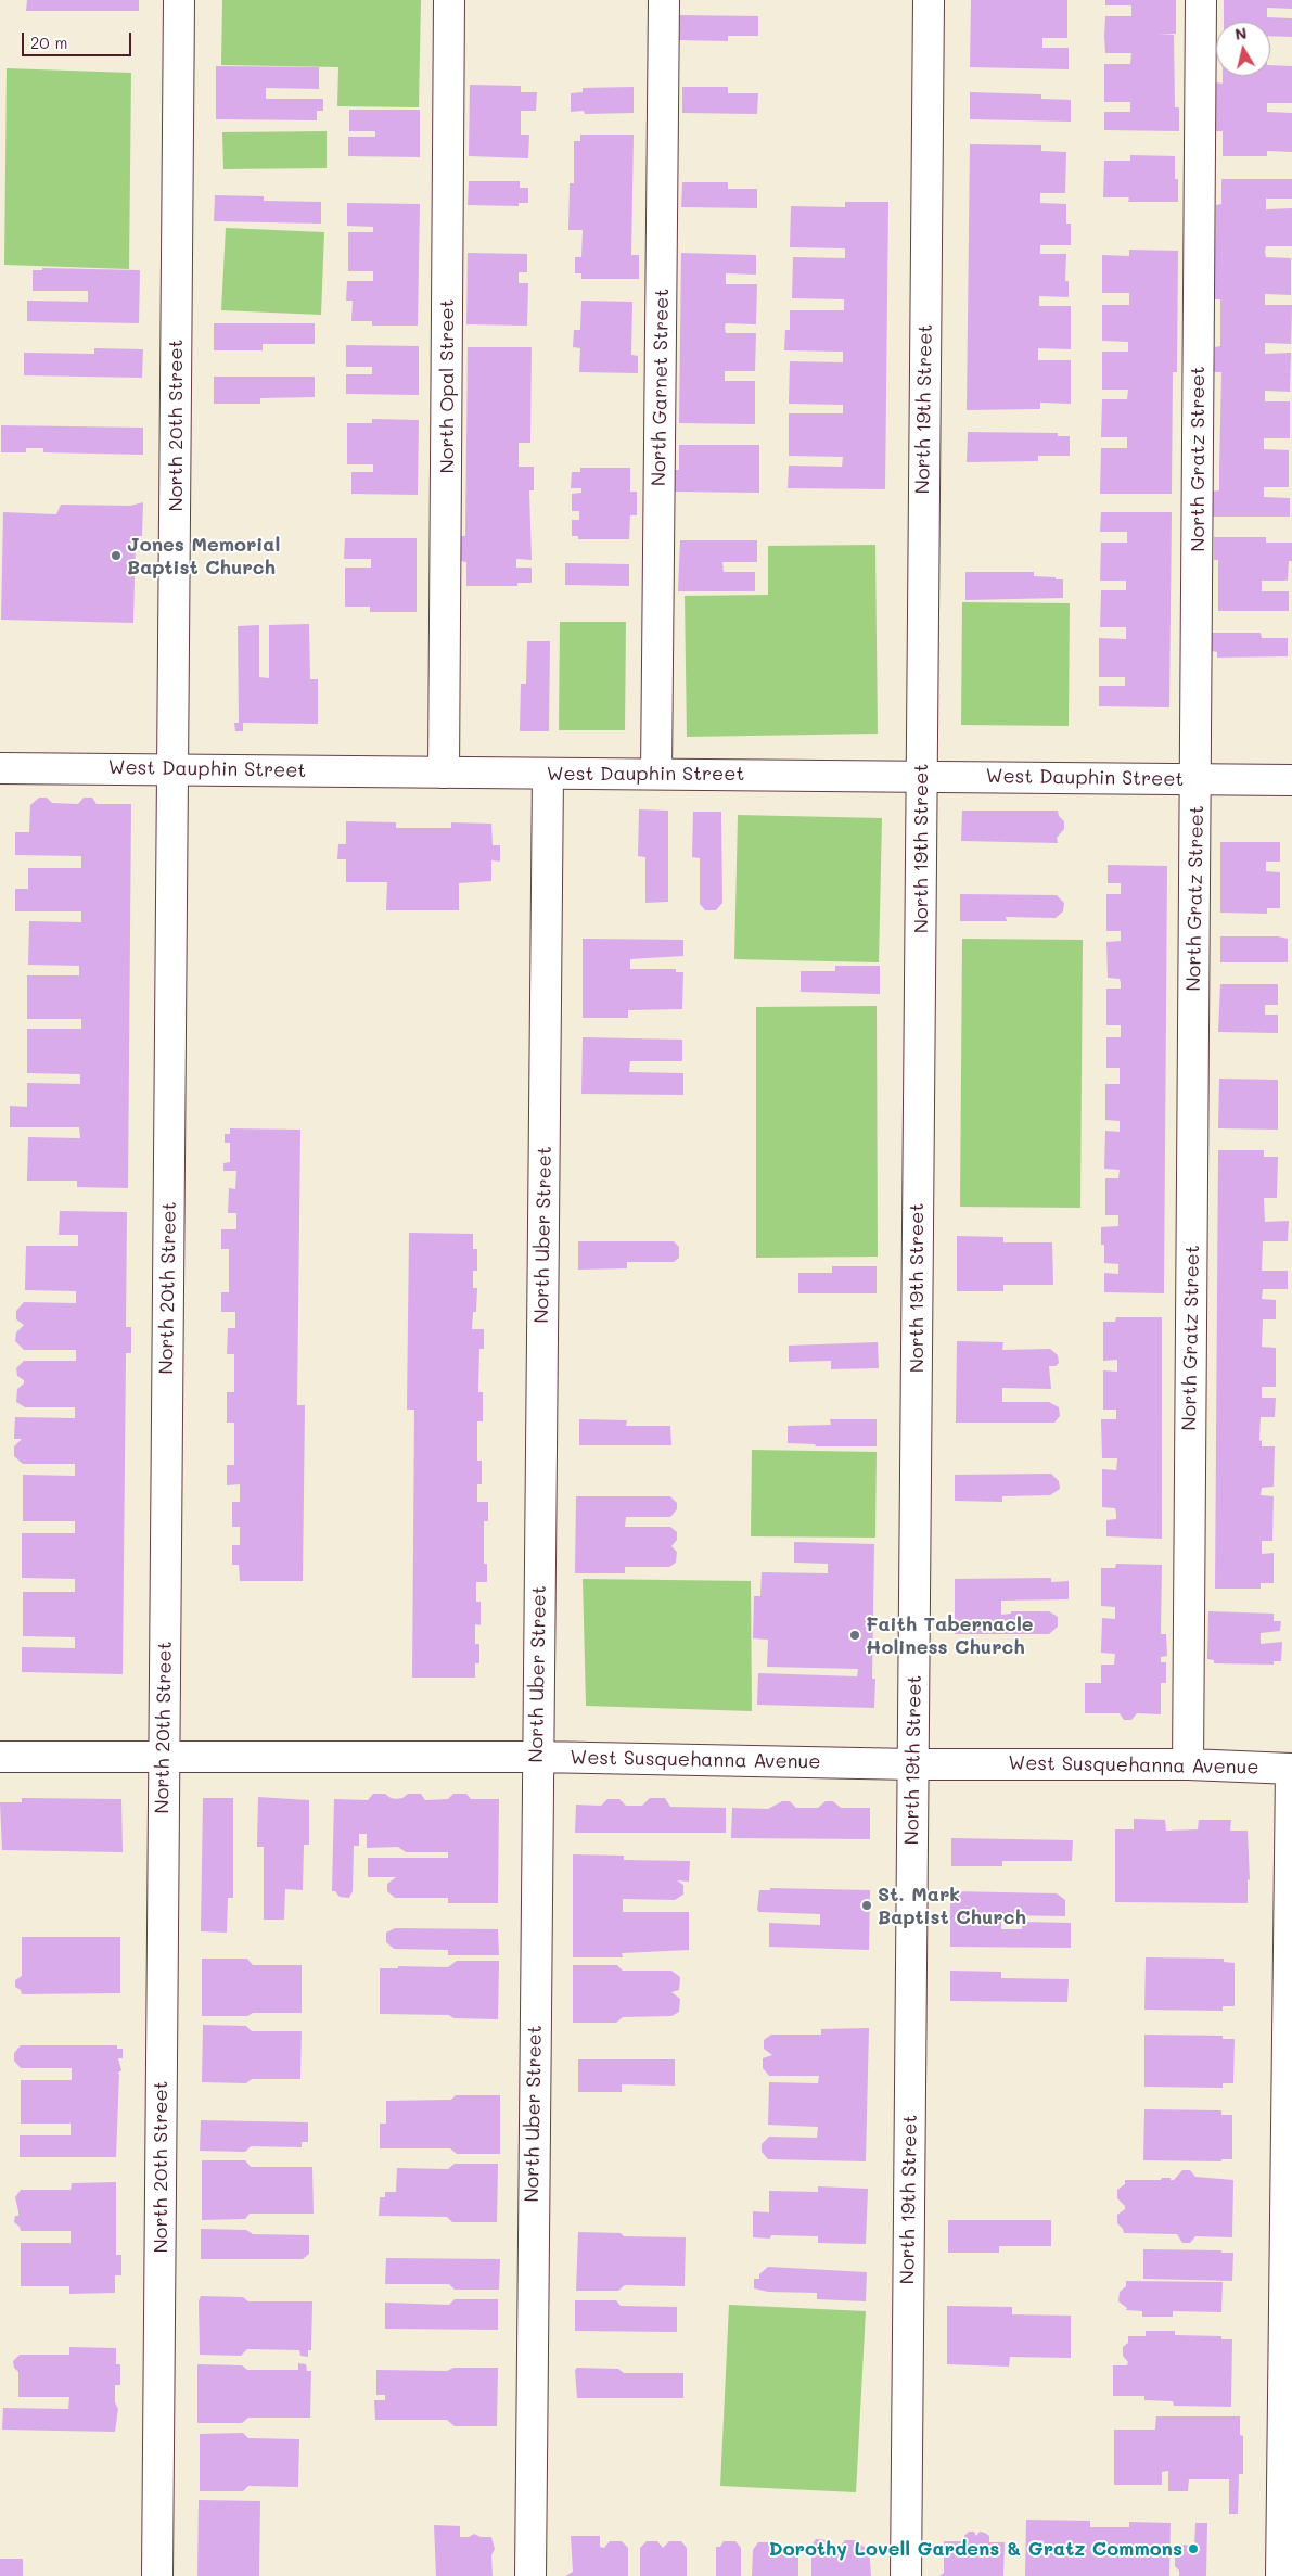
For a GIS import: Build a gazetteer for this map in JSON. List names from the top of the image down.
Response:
{
  "streets": {
    "street": [
      "North Opal Street",
      "North Garnet Street",
      "North 19th Street",
      "North 20th Street",
      "North Gratz Street",
      "West Dauphin Street",
      "North Uber Street",
      "West Susquehanna Avenue"
    ]
  },
  "crossings": [
    ["North Opal Street", "West Dauphin Street"],
    ["North Garnet Street", "West Dauphin Street"],
    ["North 19th Street", "West Dauphin Street"],
    ["North 19th Street", "West Susquehanna Avenue"],
    ["North 20th Street", "West Dauphin Street"],
    ["North 20th Street", "West Susquehanna Avenue"],
    ["North Gratz Street", "West Dauphin Street"],
    ["North Gratz Street", "West Susquehanna Avenue"],
    ["West Dauphin Street", "North Uber Street"],
    ["North Uber Street", "West Susquehanna Avenue"]
  ],
  "places": [
    "Jones Memorial Baptist Church",
    "Faith Tabernacle Holiness Church",
    "St. Mark Baptist Church",
    "Dorothy Lovell Gardens & Gratz Commons"
  ],
  "scale_bar": "20 m",
  "north": "top"
}
